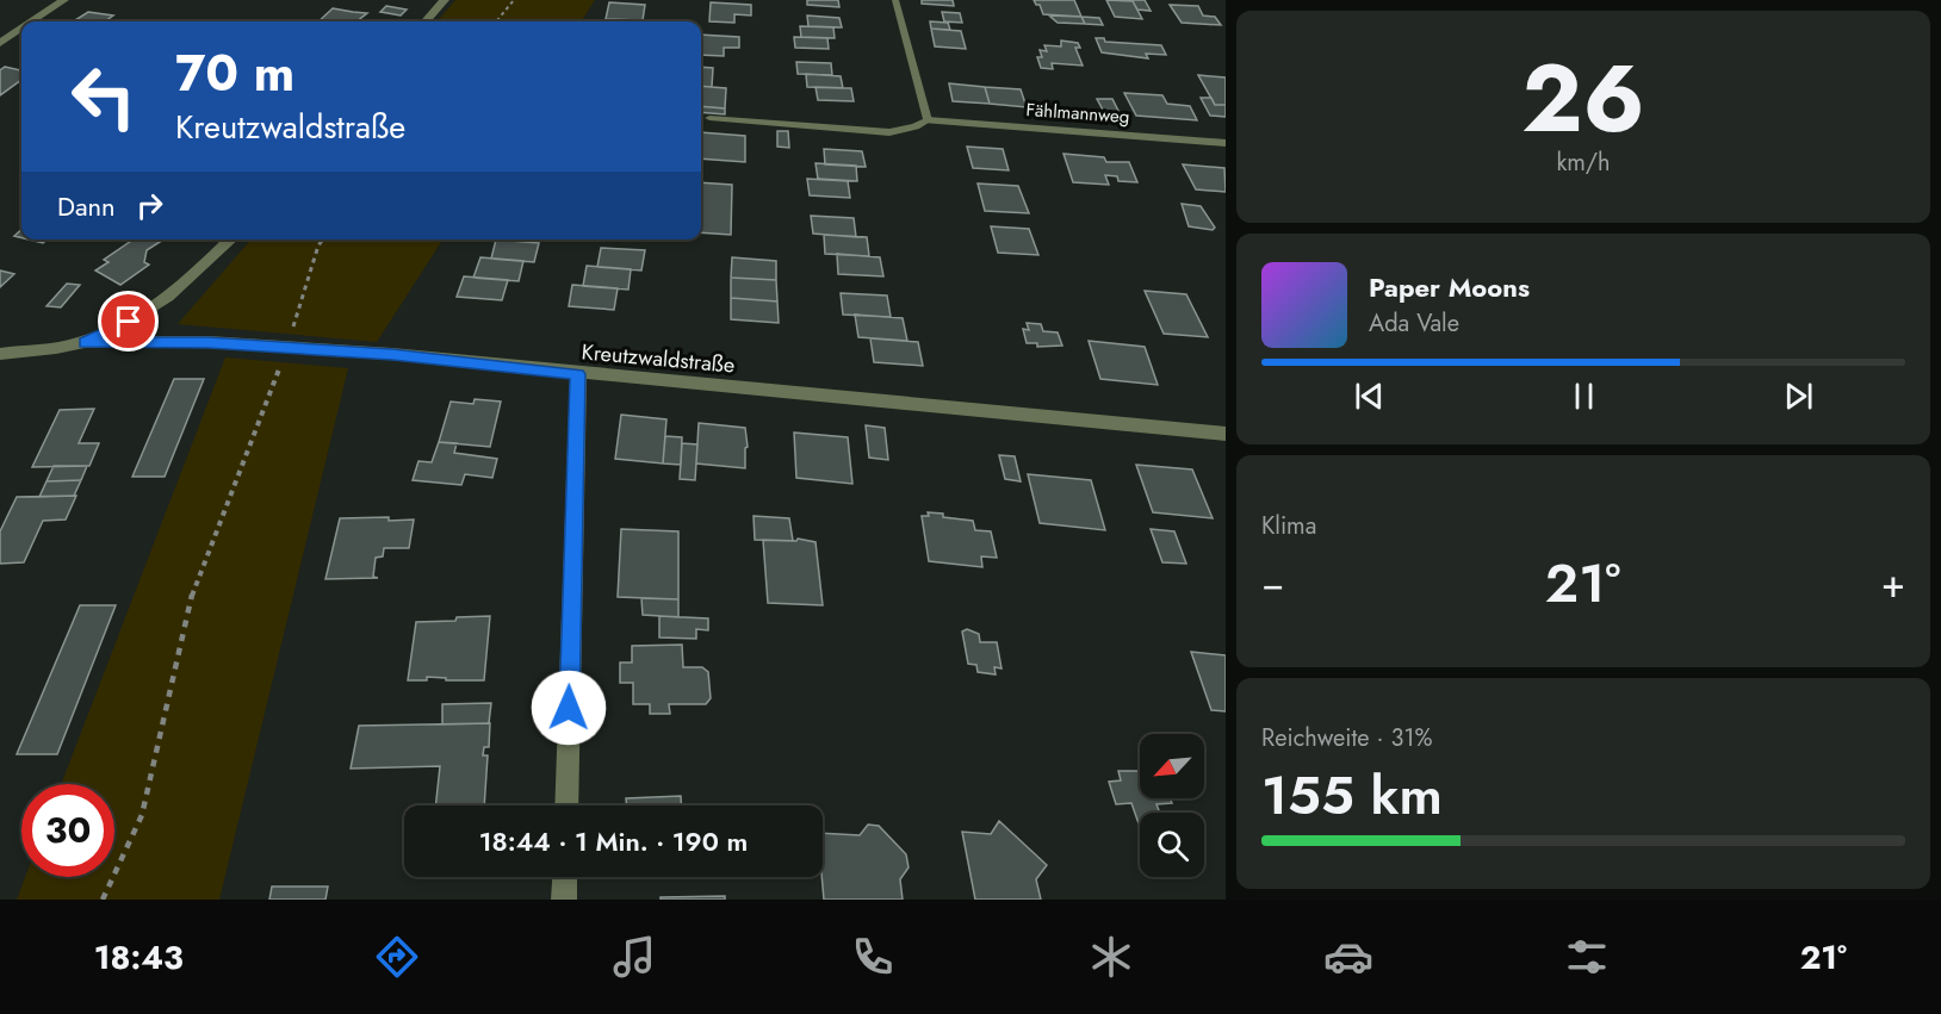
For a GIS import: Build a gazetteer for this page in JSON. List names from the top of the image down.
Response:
{
  "streets": {
    "street": ["Fählmannweg", "Kreutzwaldstraße"]
  },
  "north": "bottom left",
  "page": {
    "tile": [
      ["26", "km/h"],
      "Klima",
      ["Reichweite · 31%", "155 km"]
    ],
    "turn": ["70 m", "Kreutzwaldstraße"],
    "then": "Dann",
    "song": ["Paper Moons", "Ada Vale"],
    "heat": ["−", "21°", "+"],
    "limit": "30",
    "trip": "18:44 · 1 Min. · 190 m",
    "tabs": ["18:43", "21°"]
  }
}
